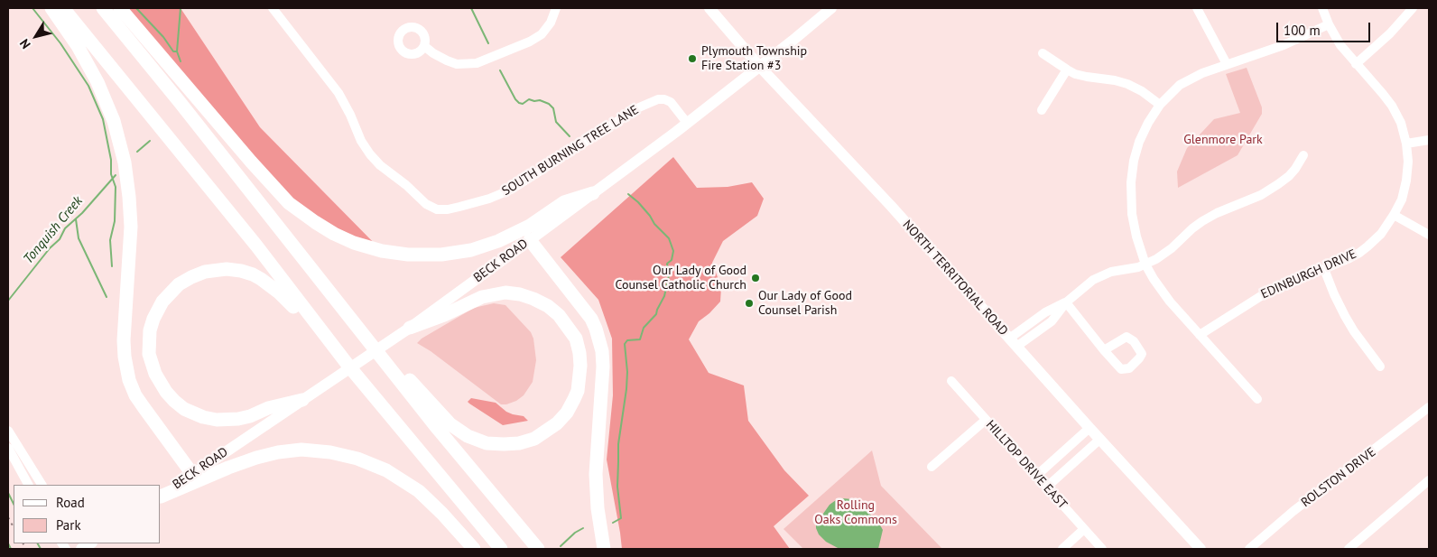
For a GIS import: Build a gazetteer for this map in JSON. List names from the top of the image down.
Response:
{
  "streets": {
    "main road": ["BECK ROAD", "NORTH TERRITORIAL ROAD"],
    "street": [
      "SOUTH BURNING TREE LANE",
      "EDINBURGH DRIVE",
      "HILLTOP DRIVE EAST",
      "ROLSTON DRIVE"
    ]
  },
  "crossings": [
    ["SOUTH BURNING TREE LANE", "BECK ROAD"],
    ["BECK ROAD", "NORTH TERRITORIAL ROAD"]
  ],
  "water": ["Tonquish Creek"],
  "parks": ["Glenmore Park", "Rolling Oaks Commons"],
  "places": ["Plymouth Township Fire Station #3", "Our Lady of Good Counsel Catholic Church", "Our Lady of Good Counsel Parish"],
  "legend": ["Road", "Park"],
  "scale_bar": "100 m",
  "north": "bottom left"
}
